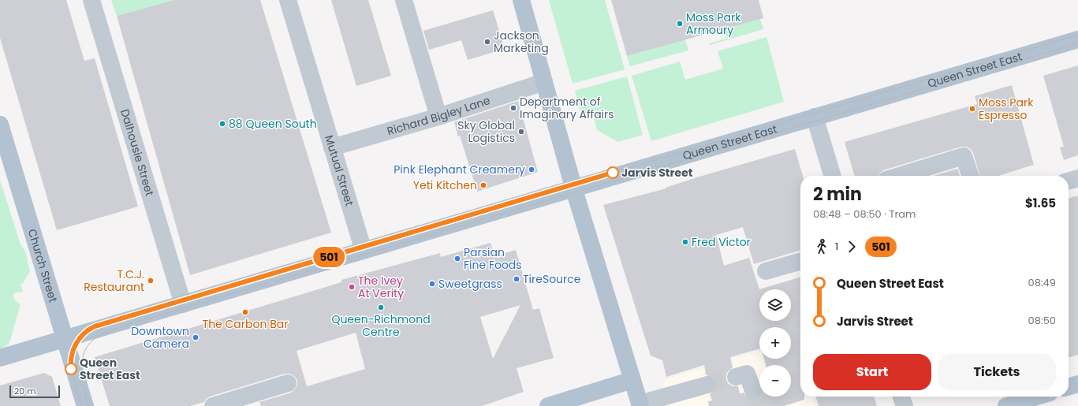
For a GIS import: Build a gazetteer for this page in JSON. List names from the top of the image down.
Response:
{
  "streets": {
    "main road": ["Queen Street East", "Church Street"],
    "street": ["Richard Bigley Lane", "Dalhousie Street", "Mutual Street"]
  },
  "crossings": [
    ["Queen Street East", "Dalhousie Street"],
    ["Queen Street East", "Mutual Street"],
    ["Queen Street East", "Church Street"],
    ["Richard Bigley Lane", "Mutual Street"]
  ],
  "places": [
    "Moss Park Armoury",
    "Jackson Marketing",
    "Department of Imaginary Affairs",
    "Moss Park Espresso",
    "88 Queen South",
    "Sky Global Logistics",
    "Pink Elephant Creamery",
    "Jarvis Street",
    "Yeti Kitchen",
    "Fred Victor",
    "Parsian Fine Foods",
    "TireSource",
    "T.C.J. Restaurant",
    "Sweetgrass",
    "The Ivey At Verity",
    "Queen-Richmond Centre",
    "The Carbon Bar",
    "Downtown Camera",
    "Queen Street East"
  ],
  "lines": ["tram line 501"],
  "scale_bar": "20 m",
  "page": {
    "on_map": "501",
    "heading": ["2 min", "08:48 – 08:50 · Tram", "$1.65"],
    "legs": ["1", "501"],
    "list": [
      {
        "name": "Queen Street East",
        "value": "08:49"
      },
      {
        "name": "Jarvis Street",
        "value": "08:50"
      }
    ],
    "map_buttons": ["+", "−"],
    "buttons": ["Start", "Tickets"],
    "scale": "20 m"
  }
}
